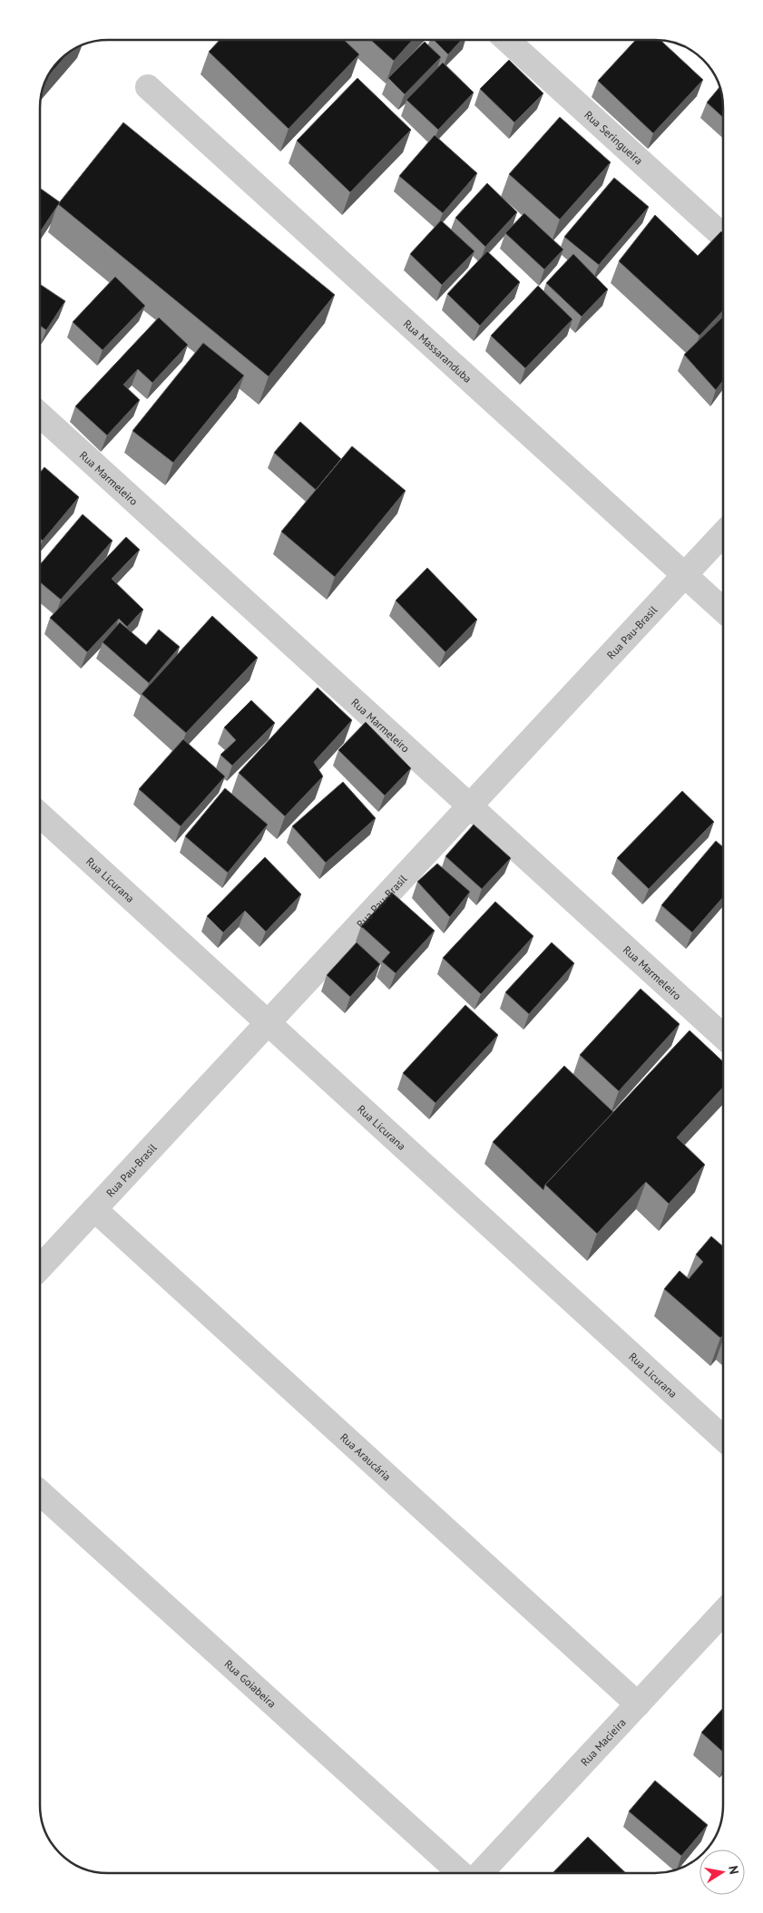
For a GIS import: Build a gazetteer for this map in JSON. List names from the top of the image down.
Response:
{
  "streets": {
    "street": [
      "Rua Seringueira",
      "Rua Massaranduba",
      "Rua Marmeleiro",
      "Rua Pau-Brasil",
      "Rua Licurana",
      "Rua Araucária",
      "Rua Goiabeira",
      "Rua Macieira"
    ]
  },
  "crossings": [
    ["Rua Massaranduba", "Rua Pau-Brasil"],
    ["Rua Marmeleiro", "Rua Pau-Brasil"],
    ["Rua Pau-Brasil", "Rua Licurana"],
    ["Rua Pau-Brasil", "Rua Araucária"],
    ["Rua Araucária", "Rua Macieira"]
  ],
  "north": "right"
}
